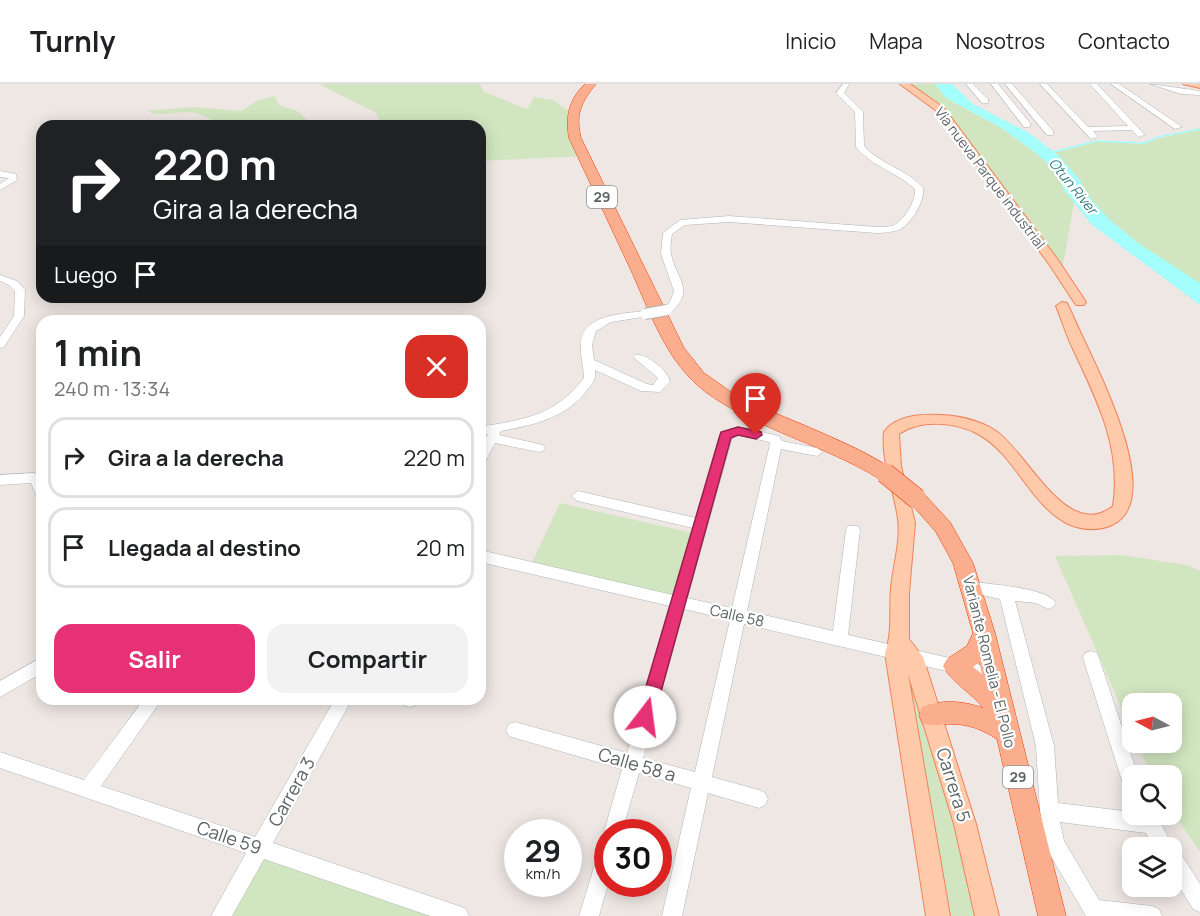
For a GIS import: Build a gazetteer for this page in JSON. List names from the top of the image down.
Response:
{
  "streets": {
    "highway": ["29", "Variante Romelia - El Pollo"],
    "main road": ["Vía nueva Parque industrial", "Carrera 5"],
    "street": [
      "Calle 58",
      "Calle 58 a",
      "Carrera 3",
      "Calle 59"
    ]
  },
  "crossings": [
    ["Vía nueva Parque industrial", "Calle 58"],
    ["Vía nueva Parque industrial", "Carrera 5"],
    ["Calle 58", "Variante Romelia - El Pollo"],
    ["Calle 58", "Carrera 5"],
    ["Carrera 3", "Calle 59"]
  ],
  "water": ["Otun River"],
  "north": "left",
  "page": {
    "header": "Turnly",
    "nav": [
      "Inicio",
      "Mapa",
      "Nosotros",
      "Contacto"
    ],
    "turn": ["220 m", "Gira a la derecha"],
    "then": "Luego",
    "heading": ["1 min", "240 m · 13:34"],
    "list": [
      {
        "name": "Gira a la derecha",
        "value": "220 m"
      },
      {
        "name": "Llegada al destino",
        "value": "20 m"
      }
    ],
    "buttons": ["Salir", "Compartir"],
    "speed": "29 km/h",
    "limit": "30"
  }
}
